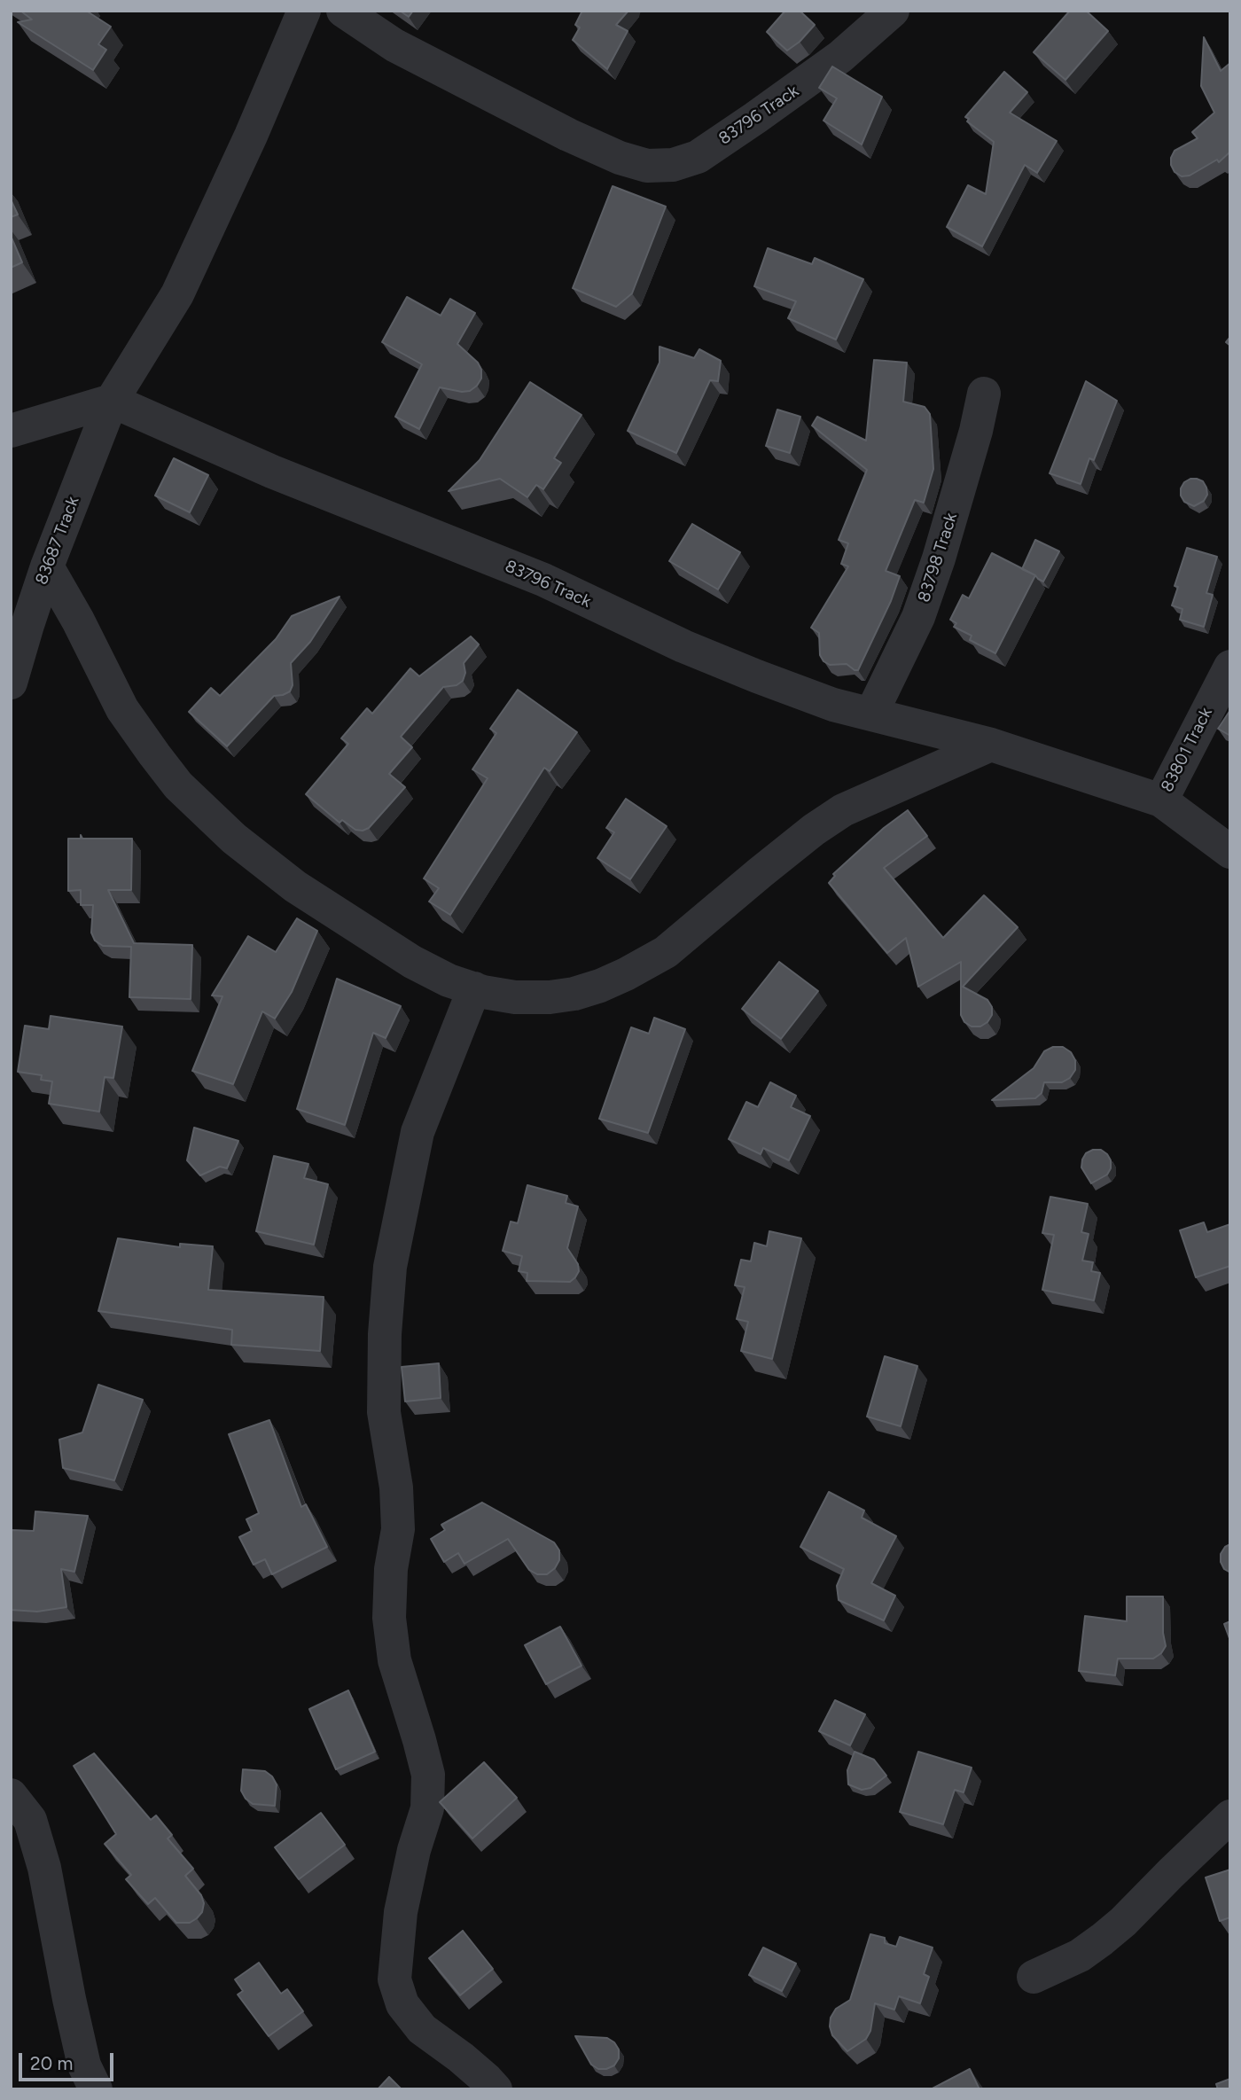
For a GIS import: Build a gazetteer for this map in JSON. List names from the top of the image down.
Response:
{
  "streets": {
    "street": [
      "83796 Track",
      "83687 Track",
      "83798 Track",
      "83801 Track"
    ]
  },
  "crossings": [
    ["83796 Track", "83687 Track"],
    ["83796 Track", "83798 Track"],
    ["83796 Track", "83801 Track"]
  ],
  "scale_bar": "20 m"
}
